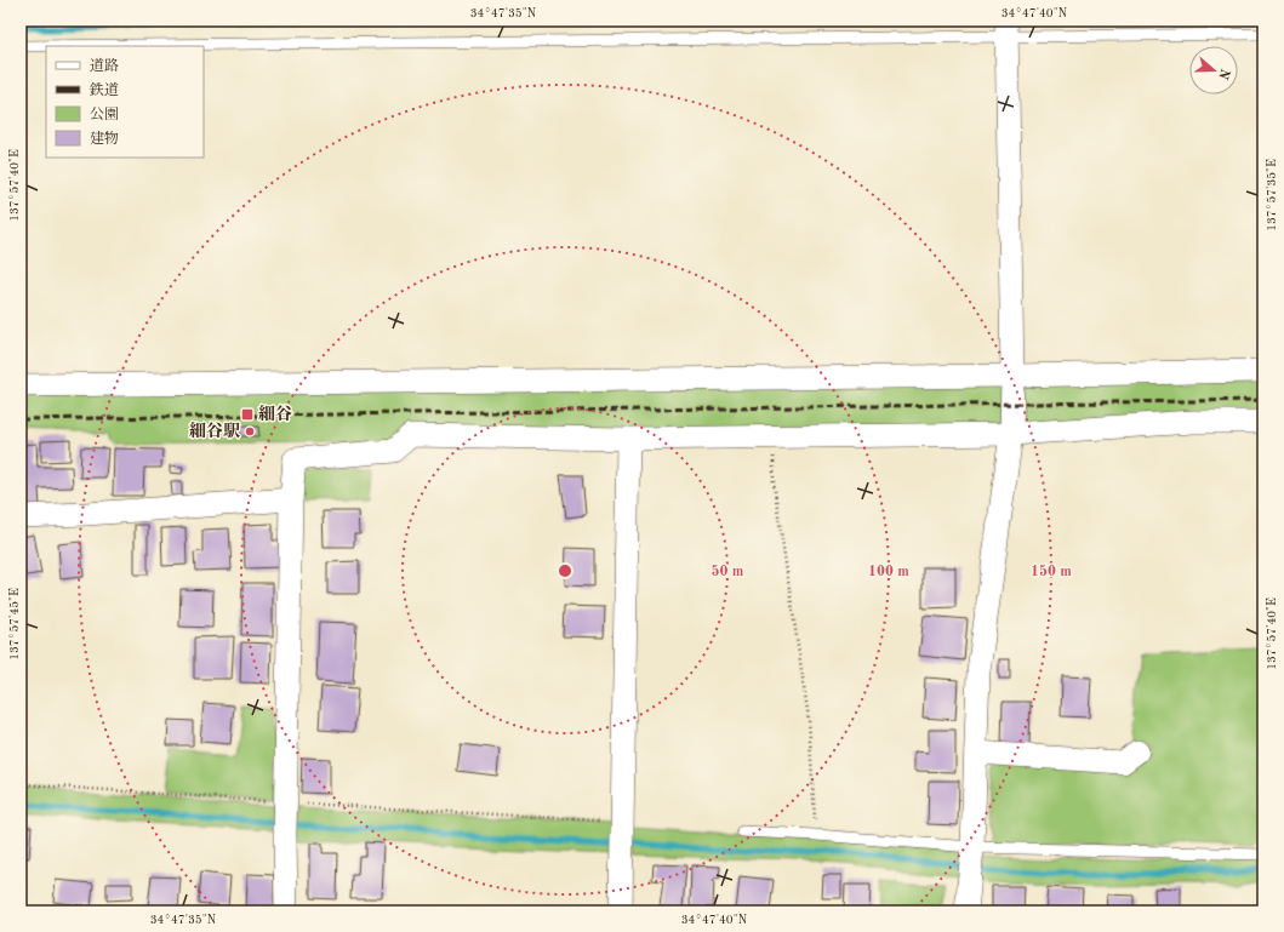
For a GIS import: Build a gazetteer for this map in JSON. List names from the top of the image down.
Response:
{
  "places": {
    "transit": ["細谷"],
    "other": ["細谷駅"]
  },
  "legend": [
    "道路",
    "鉄道",
    "公園",
    "建物"
  ],
  "north": "right",
  "coordinates": [
    "34°47'35\"N",
    "34°47'40\"N",
    "137°57'40\"E",
    "137°57'35\"E",
    "137°57'45\"E"
  ],
  "rings": ["50 m", "100 m", "150 m"]
}
